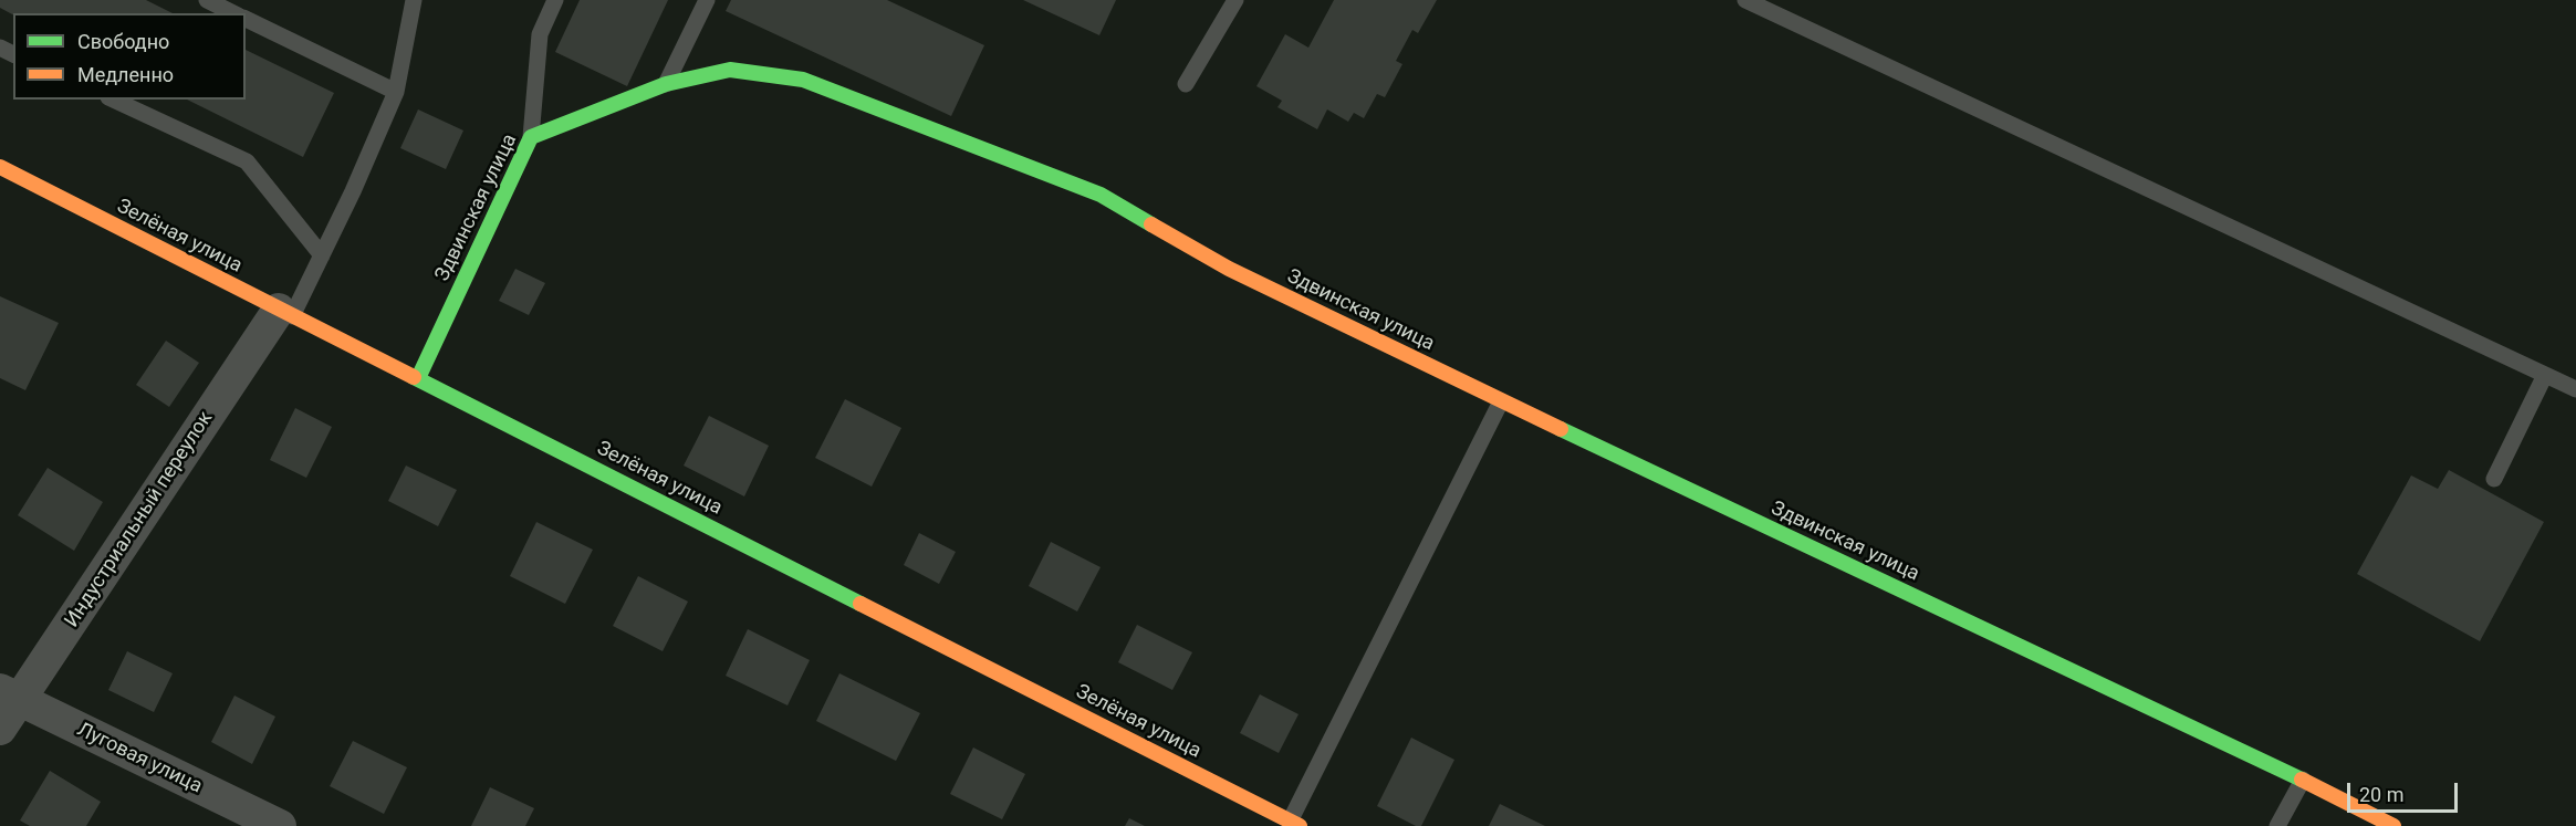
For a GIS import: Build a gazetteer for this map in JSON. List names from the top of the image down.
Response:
{
  "streets": {
    "street": [
      "Здвинская улица",
      "Зелёная улица",
      "Индустриальный переулок",
      "Луговая улица"
    ]
  },
  "crossings": [
    ["Здвинская улица", "Зелёная улица"],
    ["Зелёная улица", "Индустриальный переулок"],
    ["Индустриальный переулок", "Луговая улица"]
  ],
  "legend": ["Свободно", "Медленно"],
  "scale_bar": "20 m"
}
